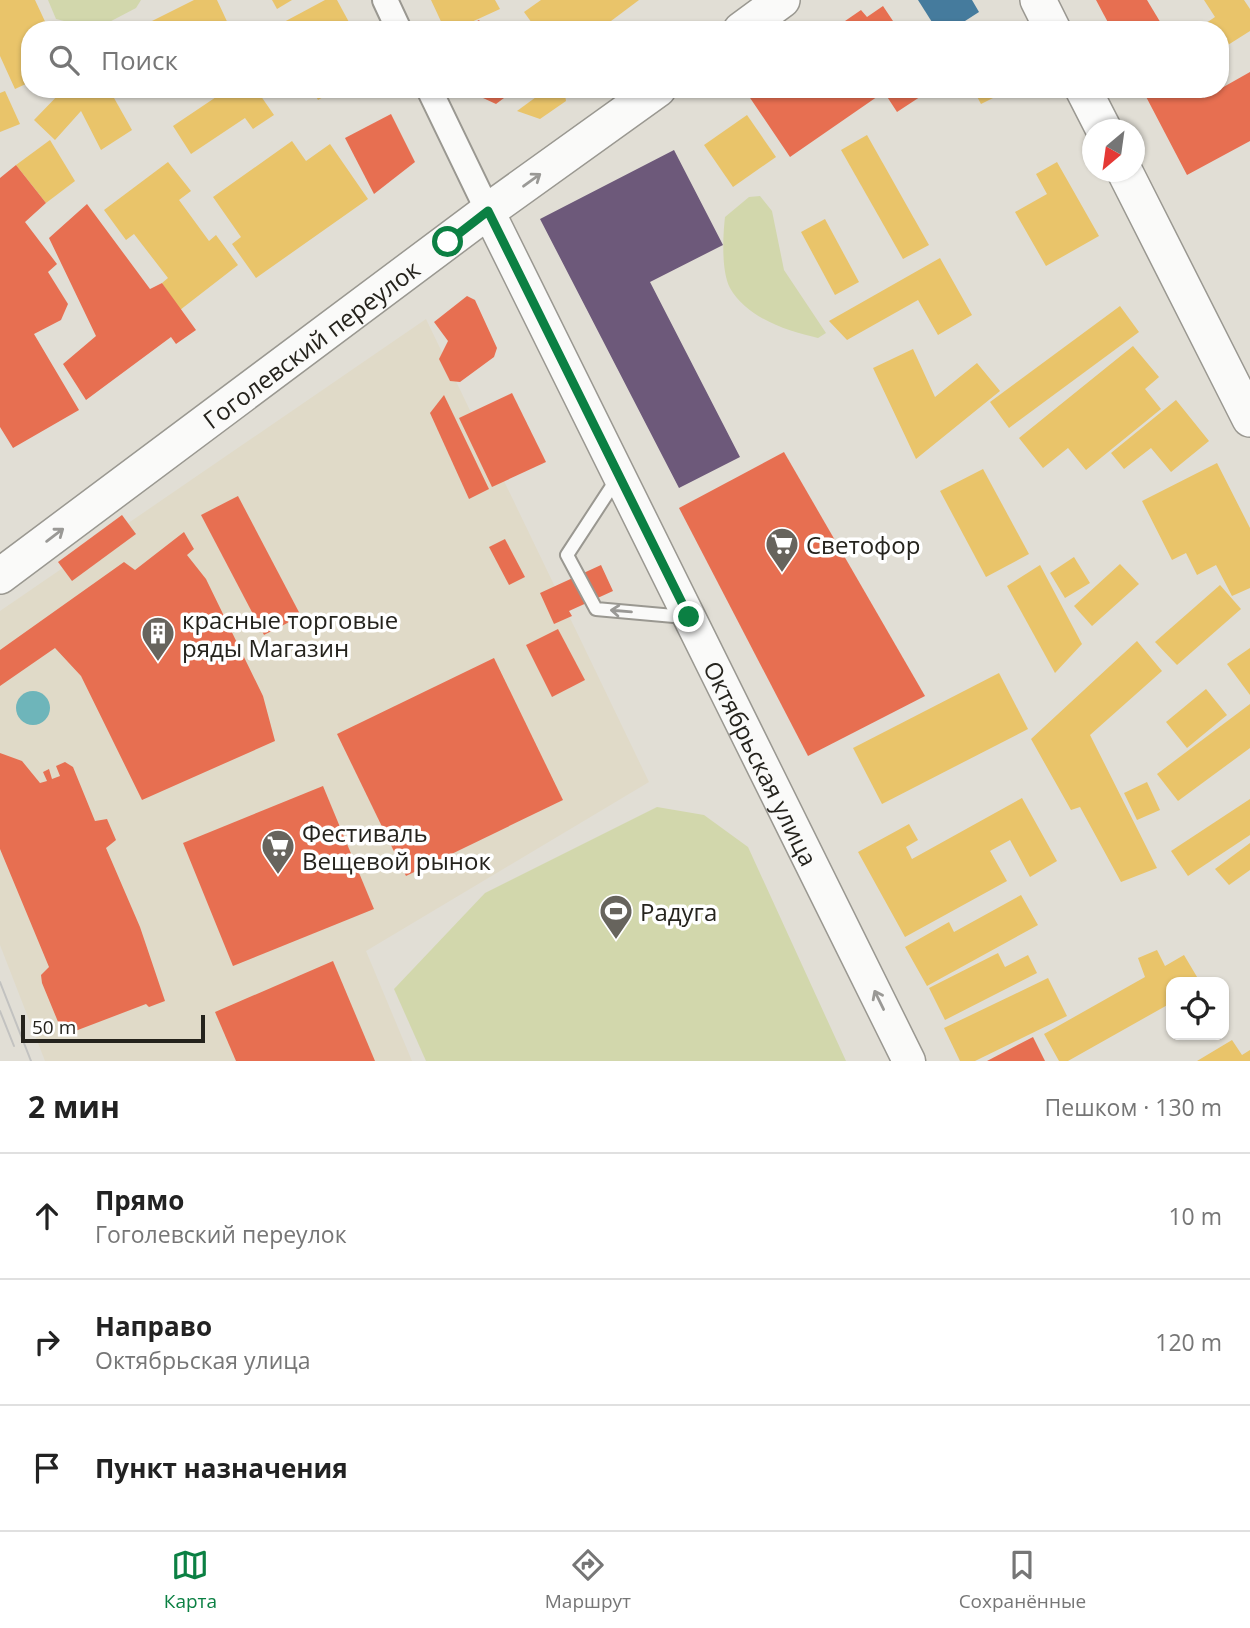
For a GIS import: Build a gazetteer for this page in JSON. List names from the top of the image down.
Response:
{
  "streets": {
    "main road": ["Гоголевский переулок"],
    "street": ["Октябрьская улица"]
  },
  "crossings": [
    ["Гоголевский переулок", "Октябрьская улица"]
  ],
  "one_way": ["Гоголевский переулок", "Октябрьская улица"],
  "places": {
    "supermarket": ["Светофор", "Фестиваль Вещевой рынок"],
    "building": ["красные торговые ряды Магазин"],
    "sports": ["Радуга"]
  },
  "scale_bar": "50 m",
  "north": "bottom left",
  "page": {
    "search": "Поиск",
    "scale": "50 m",
    "heading": ["2 мин", "Пешком · 130 m"],
    "list": [
      ["Прямо", "Гоголевский переулок", "10 m"],
      ["Направо", "Октябрьская улица", "120 m"],
      "Пункт назначения"
    ],
    "nav": ["Карта", "Маршрут", "Сохранённые"]
  }
}
